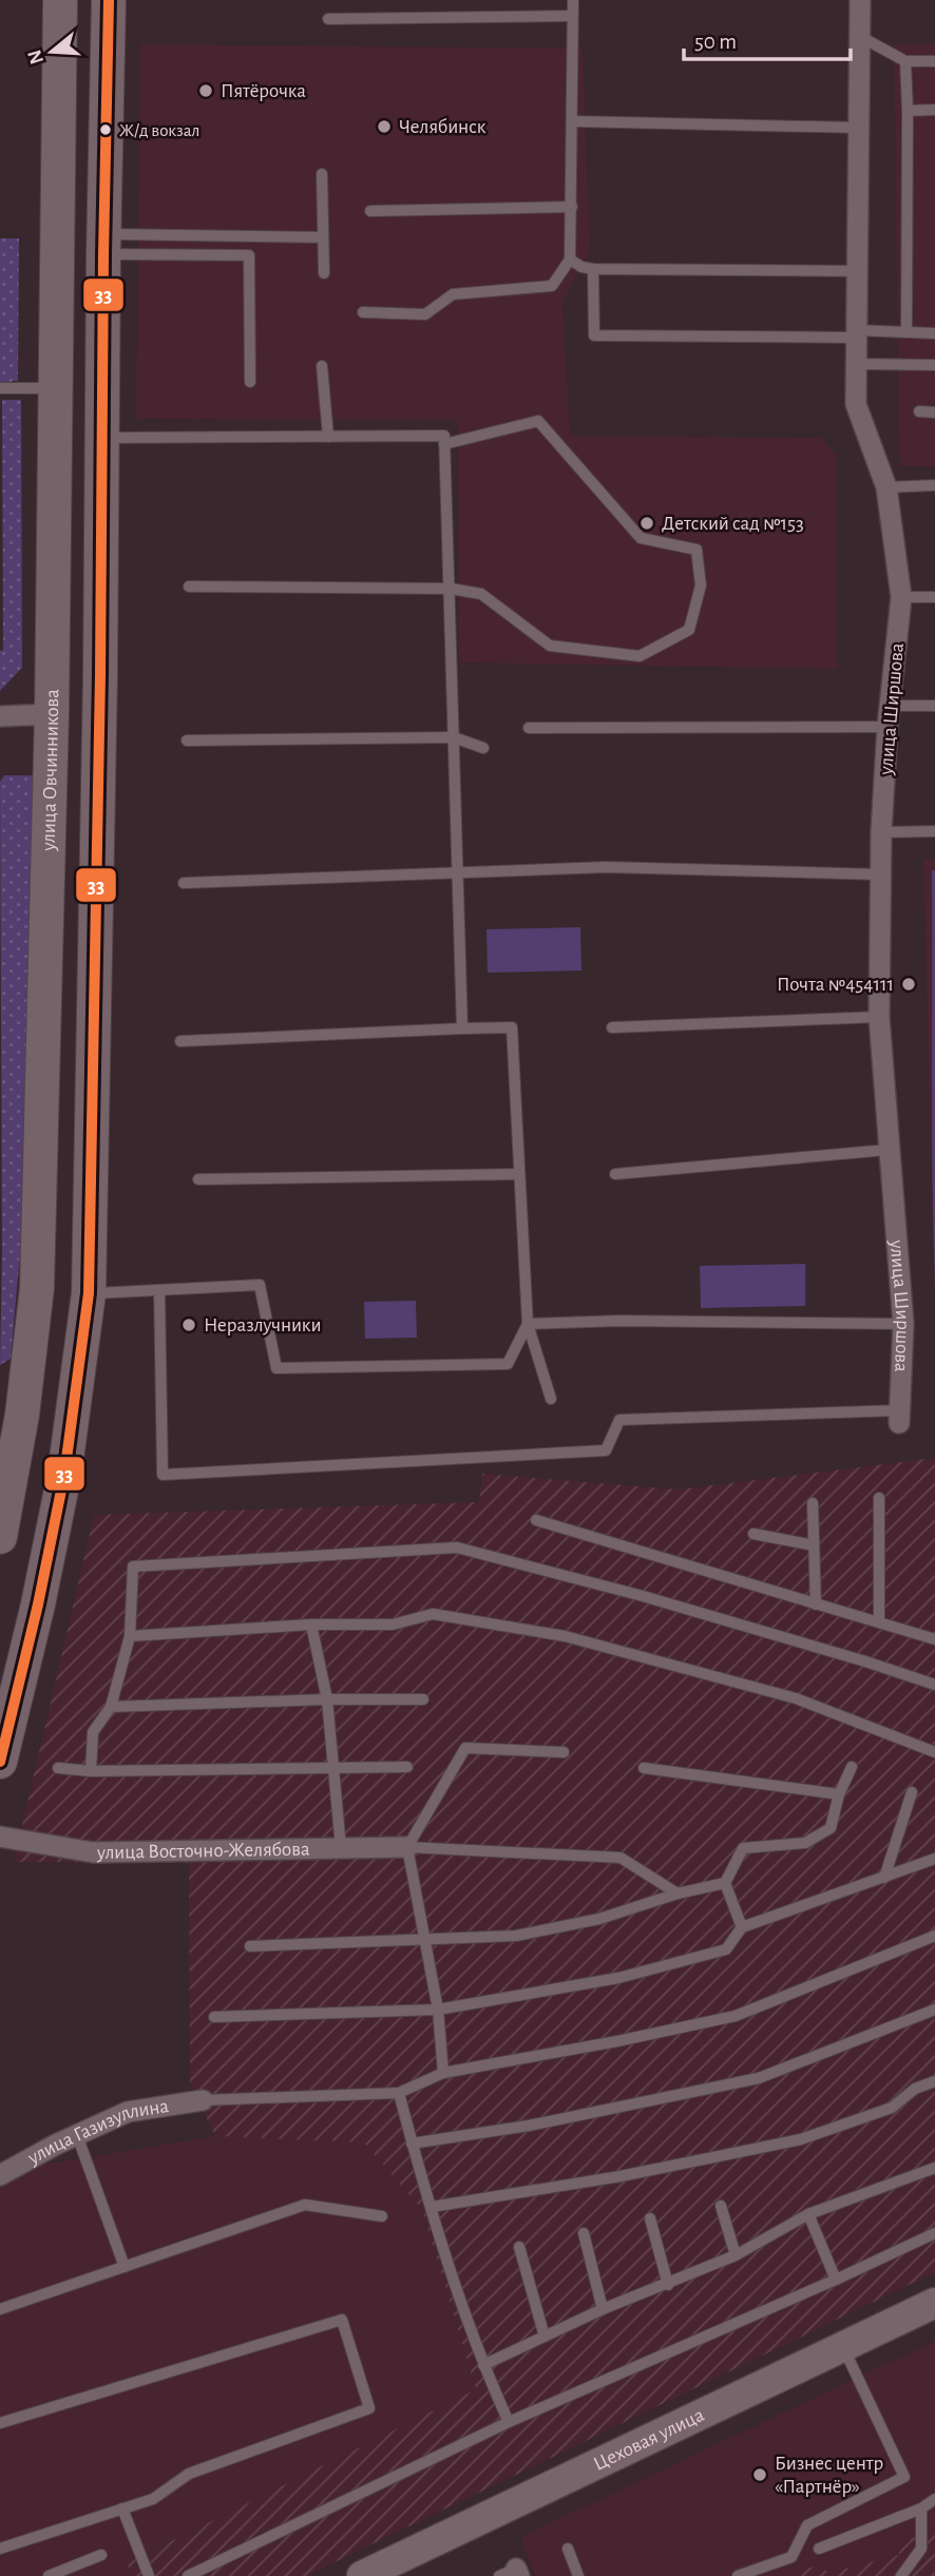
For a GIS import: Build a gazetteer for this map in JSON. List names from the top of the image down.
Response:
{
  "streets": {
    "main road": ["улица Овчинникова", "Цеховая улица"],
    "street": ["улица Ширшова", "улица Восточно-Желябова", "улица Газизуллина"]
  },
  "places": [
    "Пятёрочка",
    "Челябинск",
    "Ж/д вокзал",
    "Детский сад №153",
    "Почта №454111",
    "Неразлучники",
    "Бизнес центр «Партнёр»"
  ],
  "lines": ["transit line 33"],
  "scale_bar": "50 m",
  "north": "left"
}
